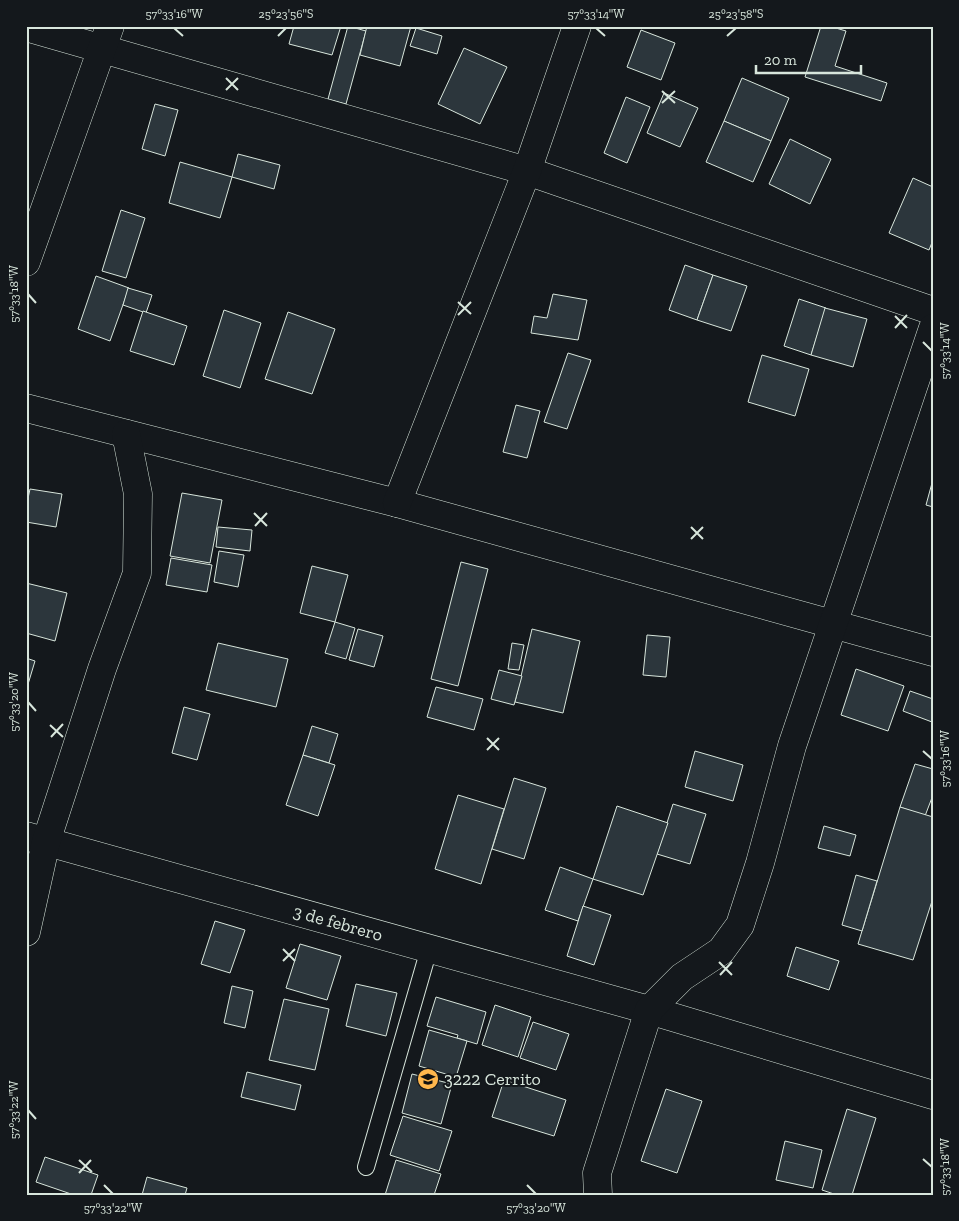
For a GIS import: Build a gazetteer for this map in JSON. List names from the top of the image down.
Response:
{
  "streets": {
    "street": ["3 de febrero"]
  },
  "places": {
    "school or university": ["3222 Cerrito"]
  },
  "scale_bar": "20 m",
  "coordinates": [
    "57°33'16\"W",
    "25°23'56\"S",
    "57°33'14\"W",
    "25°23'58\"S",
    "57°33'18\"W",
    "57°33'20\"W",
    "57°33'22\"W"
  ]
}
